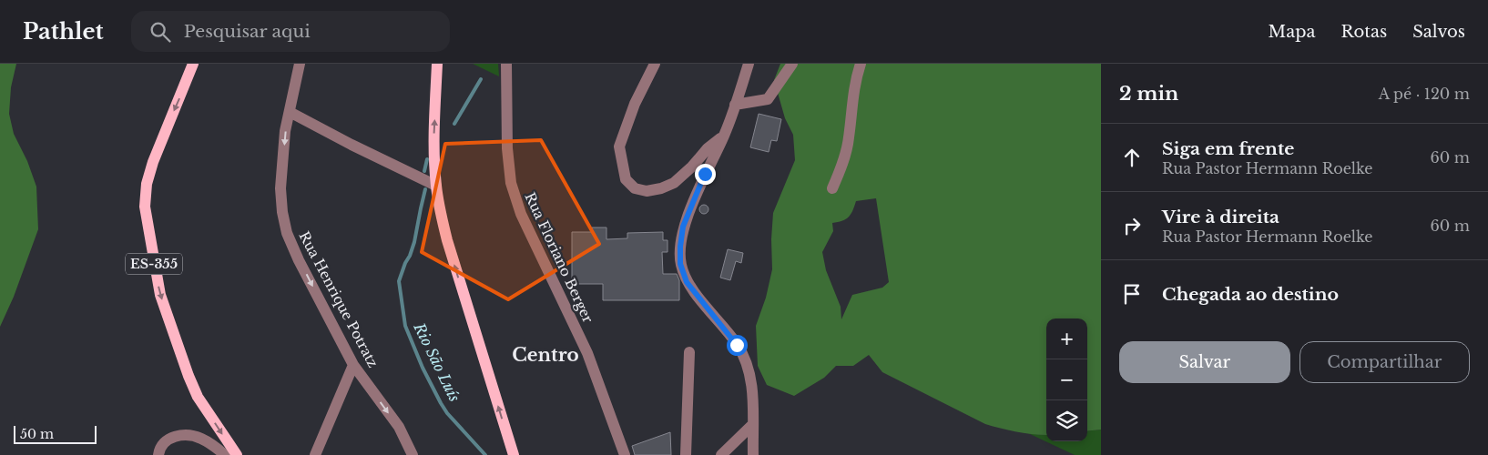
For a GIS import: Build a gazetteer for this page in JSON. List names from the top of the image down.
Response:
{
  "streets": {
    "main road": ["ES-355"],
    "street": ["Rua Floriano Berger", "Rua Henrique Potratz"]
  },
  "one_way": ["Rua Henrique Potratz"],
  "districts": ["Centro"],
  "water": ["Rio São Luís"],
  "scale_bar": "50 m",
  "page": {
    "header": "Pathlet",
    "search": "Pesquisar aqui",
    "nav": ["Mapa", "Rotas", "Salvos"],
    "heading": ["2 min", "A pé · 120 m"],
    "list": [
      ["Siga em frente", "Rua Pastor Hermann Roelke", "60 m"],
      ["Vire à direita", "Rua Pastor Hermann Roelke", "60 m"],
      "Chegada ao destino"
    ],
    "map_buttons": ["+", "−"],
    "buttons": ["Salvar", "Compartilhar"],
    "scale": "50 m"
  }
}
